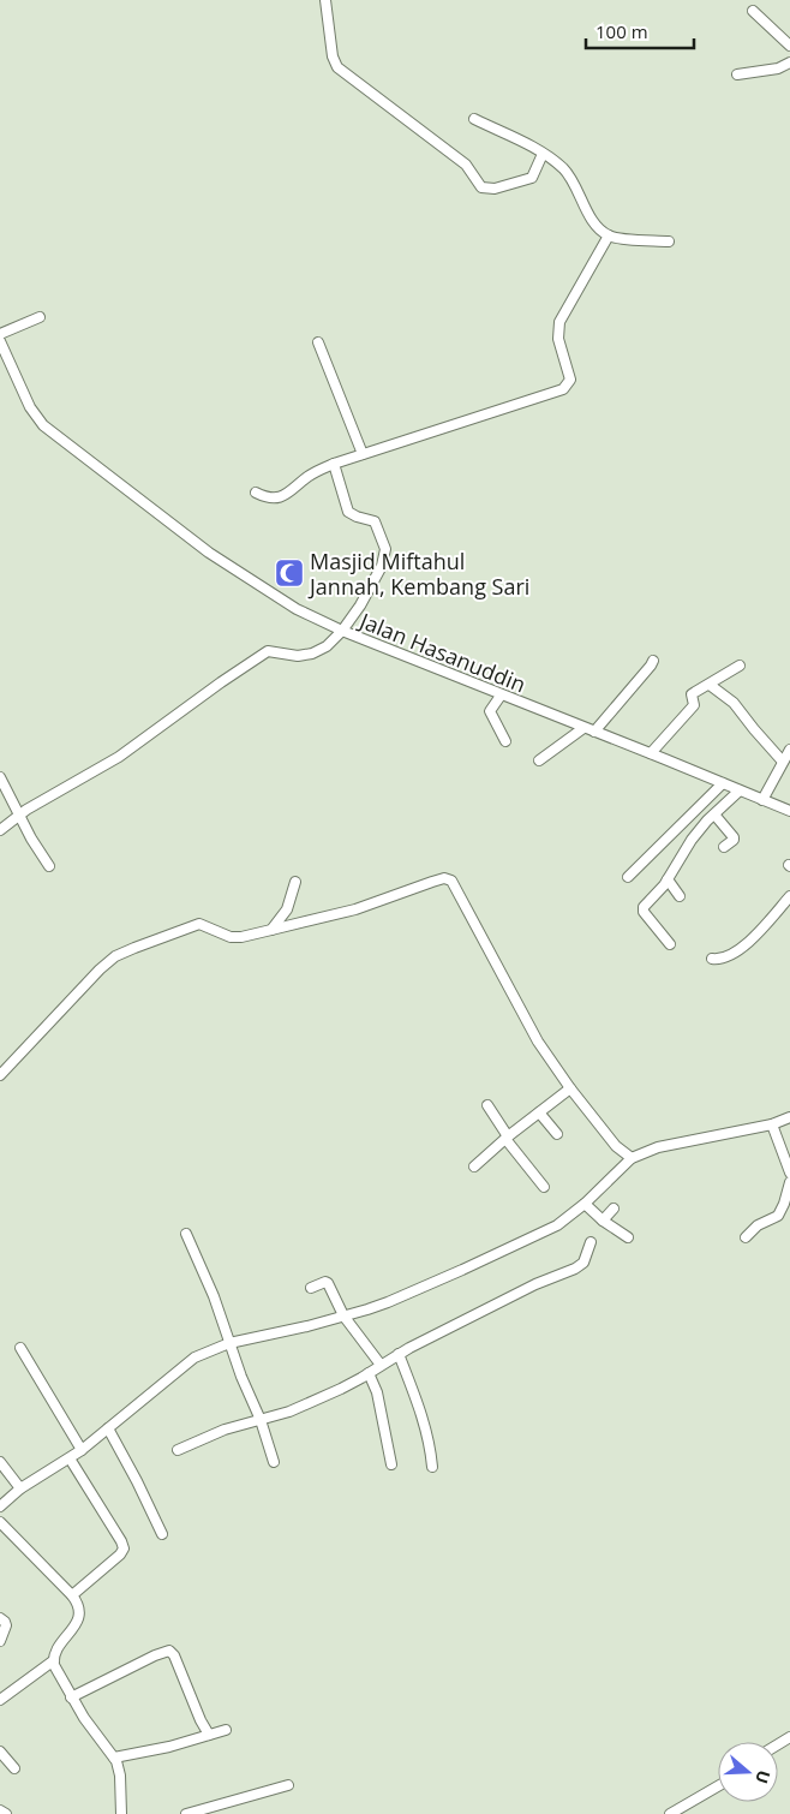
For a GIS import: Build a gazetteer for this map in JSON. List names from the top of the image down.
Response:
{
  "streets": {
    "street": ["Jalan Hasanuddin"]
  },
  "places": {
    "mosque": ["Masjid Miftahul Jannah, Kembang Sari"]
  },
  "scale_bar": "100 m",
  "north": "right"
}
